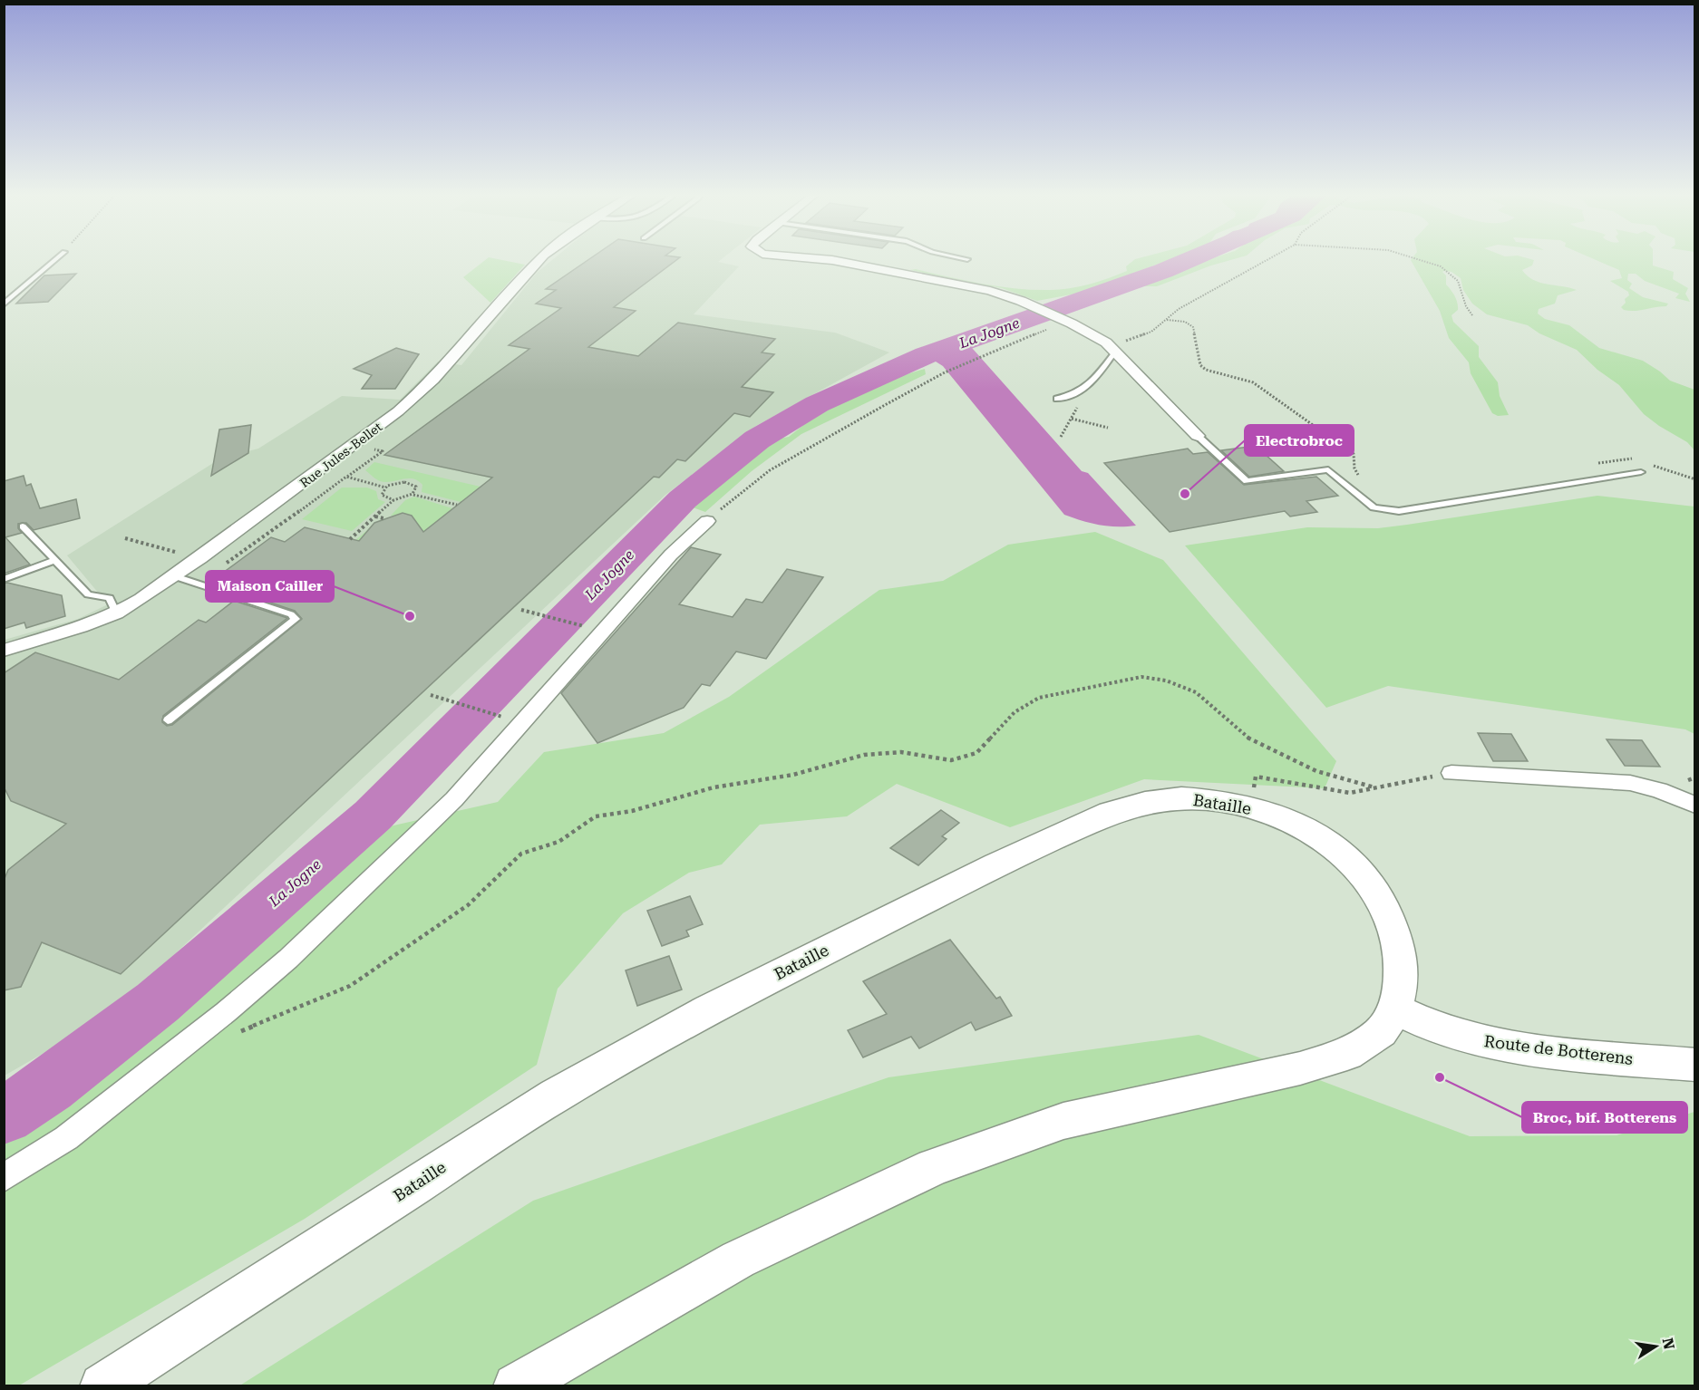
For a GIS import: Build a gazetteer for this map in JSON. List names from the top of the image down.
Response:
{
  "streets": {
    "main road": ["Bataille", "Route de Botterens"],
    "street": ["Rue Jules-Bellet"]
  },
  "crossings": [
    ["Bataille", "Route de Botterens"]
  ],
  "water": ["La Jogne"],
  "places": ["Electrobroc", "Maison Cailler", "Broc, bif. Botterens"],
  "north": "right"
}
